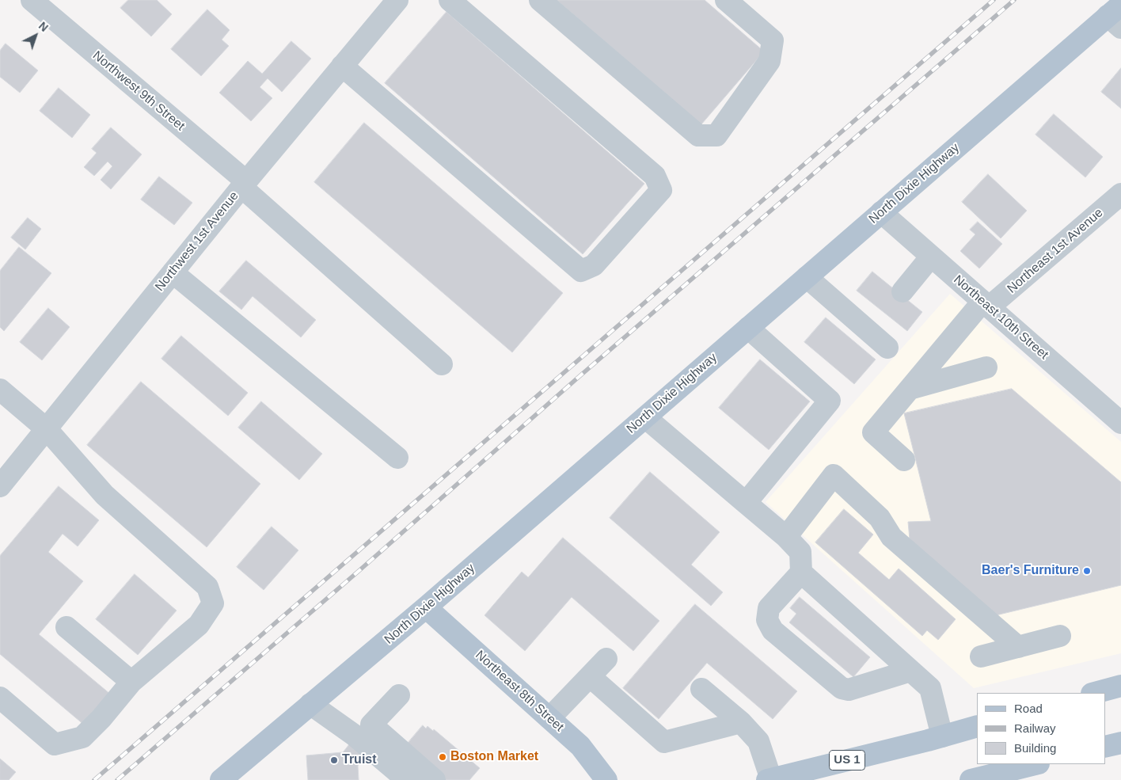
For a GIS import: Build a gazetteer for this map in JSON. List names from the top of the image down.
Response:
{
  "streets": {
    "main road": ["North Dixie Highway", "Northeast 8th Street", "US 1"],
    "street": [
      "Northwest 9th Street",
      "Northwest 1st Avenue",
      "Northeast 1st Avenue",
      "Northeast 10th Street"
    ]
  },
  "crossings": [
    ["Northwest 9th Street", "Northwest 1st Avenue"],
    ["North Dixie Highway", "Northeast 10th Street"],
    ["North Dixie Highway", "Northeast 8th Street"],
    ["Northeast 1st Avenue", "Northeast 10th Street"]
  ],
  "places": ["Baer's Furniture", "Boston Market", "Truist"],
  "legend": ["Road", "Railway", "Building"],
  "north": "top right"
}
